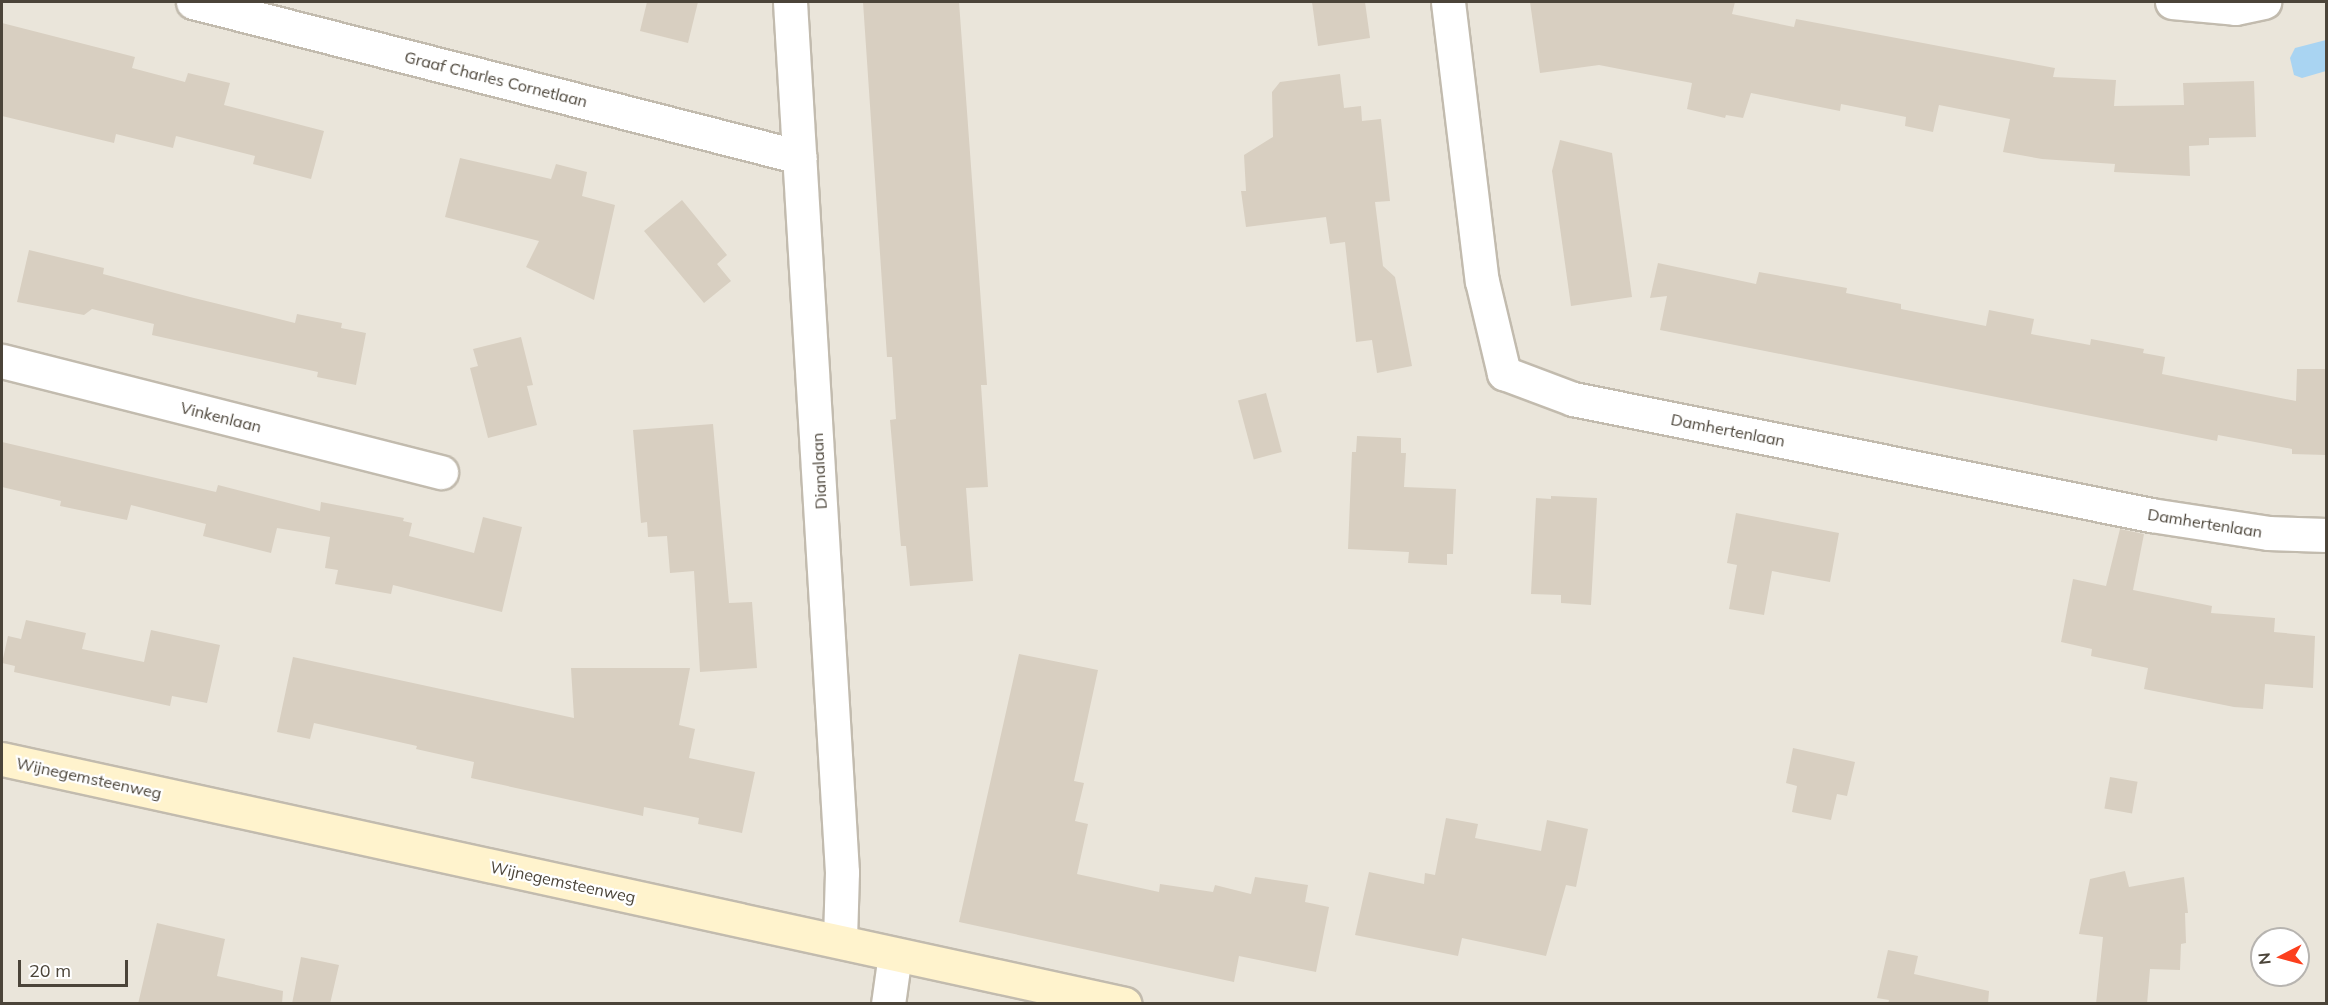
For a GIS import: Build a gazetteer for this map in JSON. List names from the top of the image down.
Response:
{
  "streets": {
    "street": [
      "Graaf Charles Cornetlaan",
      "Vinkenlaan",
      "Damhertenlaan",
      "Dianalaan",
      "Wijnegemsteenweg"
    ]
  },
  "crossings": [
    ["Graaf Charles Cornetlaan", "Dianalaan"],
    ["Dianalaan", "Wijnegemsteenweg"]
  ],
  "scale_bar": "20 m",
  "north": "left"
}
